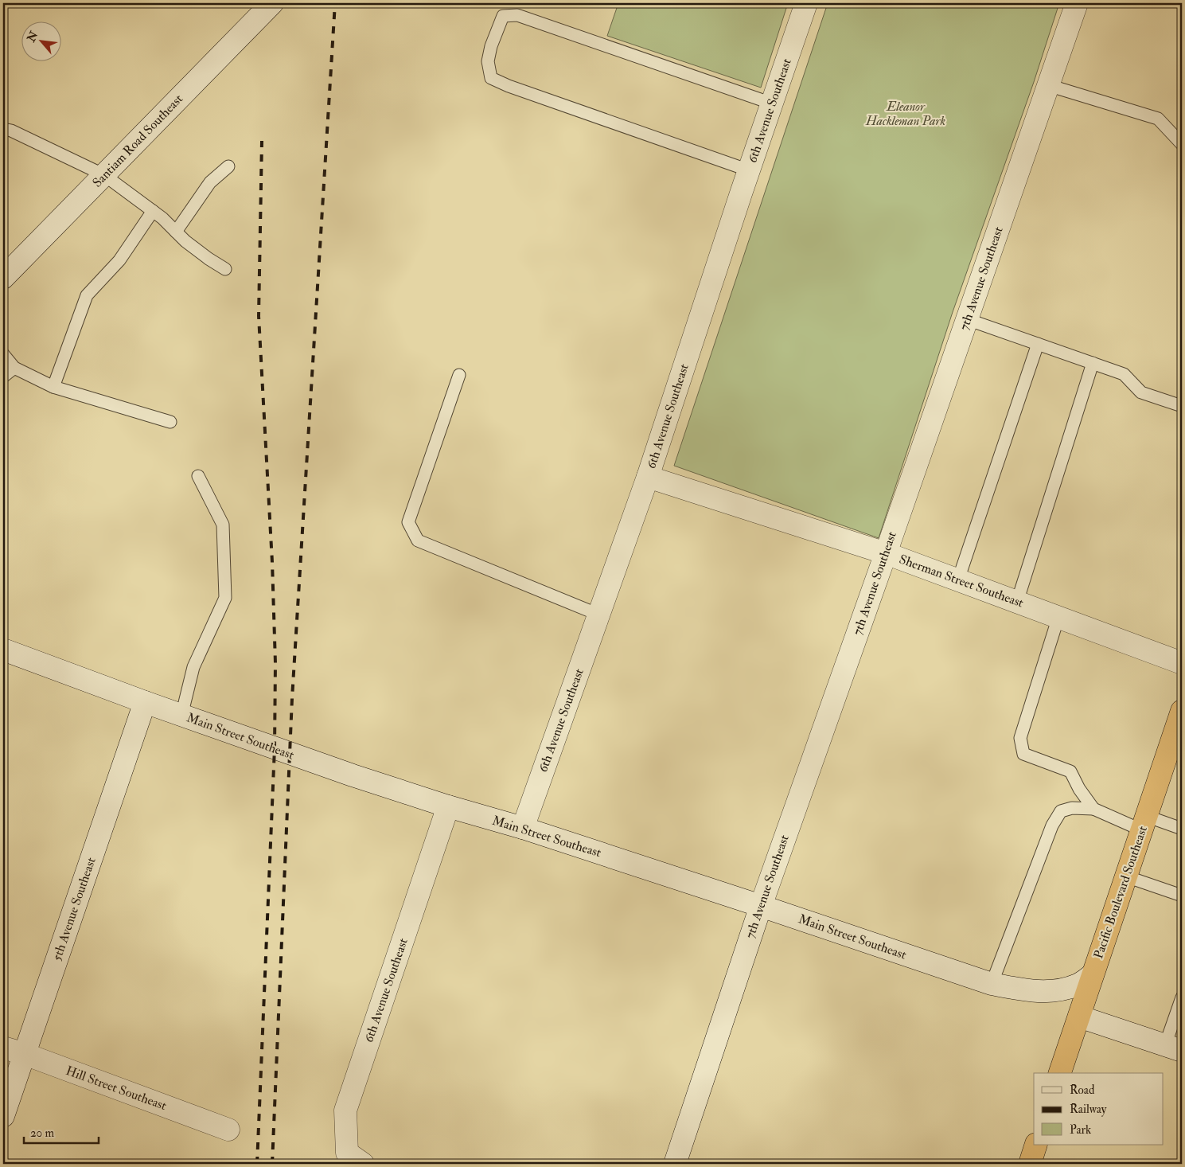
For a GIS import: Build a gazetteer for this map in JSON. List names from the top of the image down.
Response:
{
  "streets": {
    "highway": ["Pacific Boulevard Southeast"],
    "street": [
      "6th Avenue Southeast",
      "Santiam Road Southeast",
      "7th Avenue Southeast",
      "Sherman Street Southeast",
      "Main Street Southeast",
      "5th Avenue Southeast",
      "Hill Street Southeast"
    ]
  },
  "crossings": [
    ["6th Avenue Southeast", "Sherman Street Southeast"],
    ["6th Avenue Southeast", "Main Street Southeast"],
    ["7th Avenue Southeast", "Sherman Street Southeast"],
    ["7th Avenue Southeast", "Main Street Southeast"],
    ["Main Street Southeast", "Pacific Boulevard Southeast"],
    ["Main Street Southeast", "5th Avenue Southeast"],
    ["5th Avenue Southeast", "Hill Street Southeast"]
  ],
  "parks": ["Eleanor Hackleman Park"],
  "legend": ["Road", "Railway", "Park"],
  "scale_bar": "20 m",
  "north": "top left"
}
